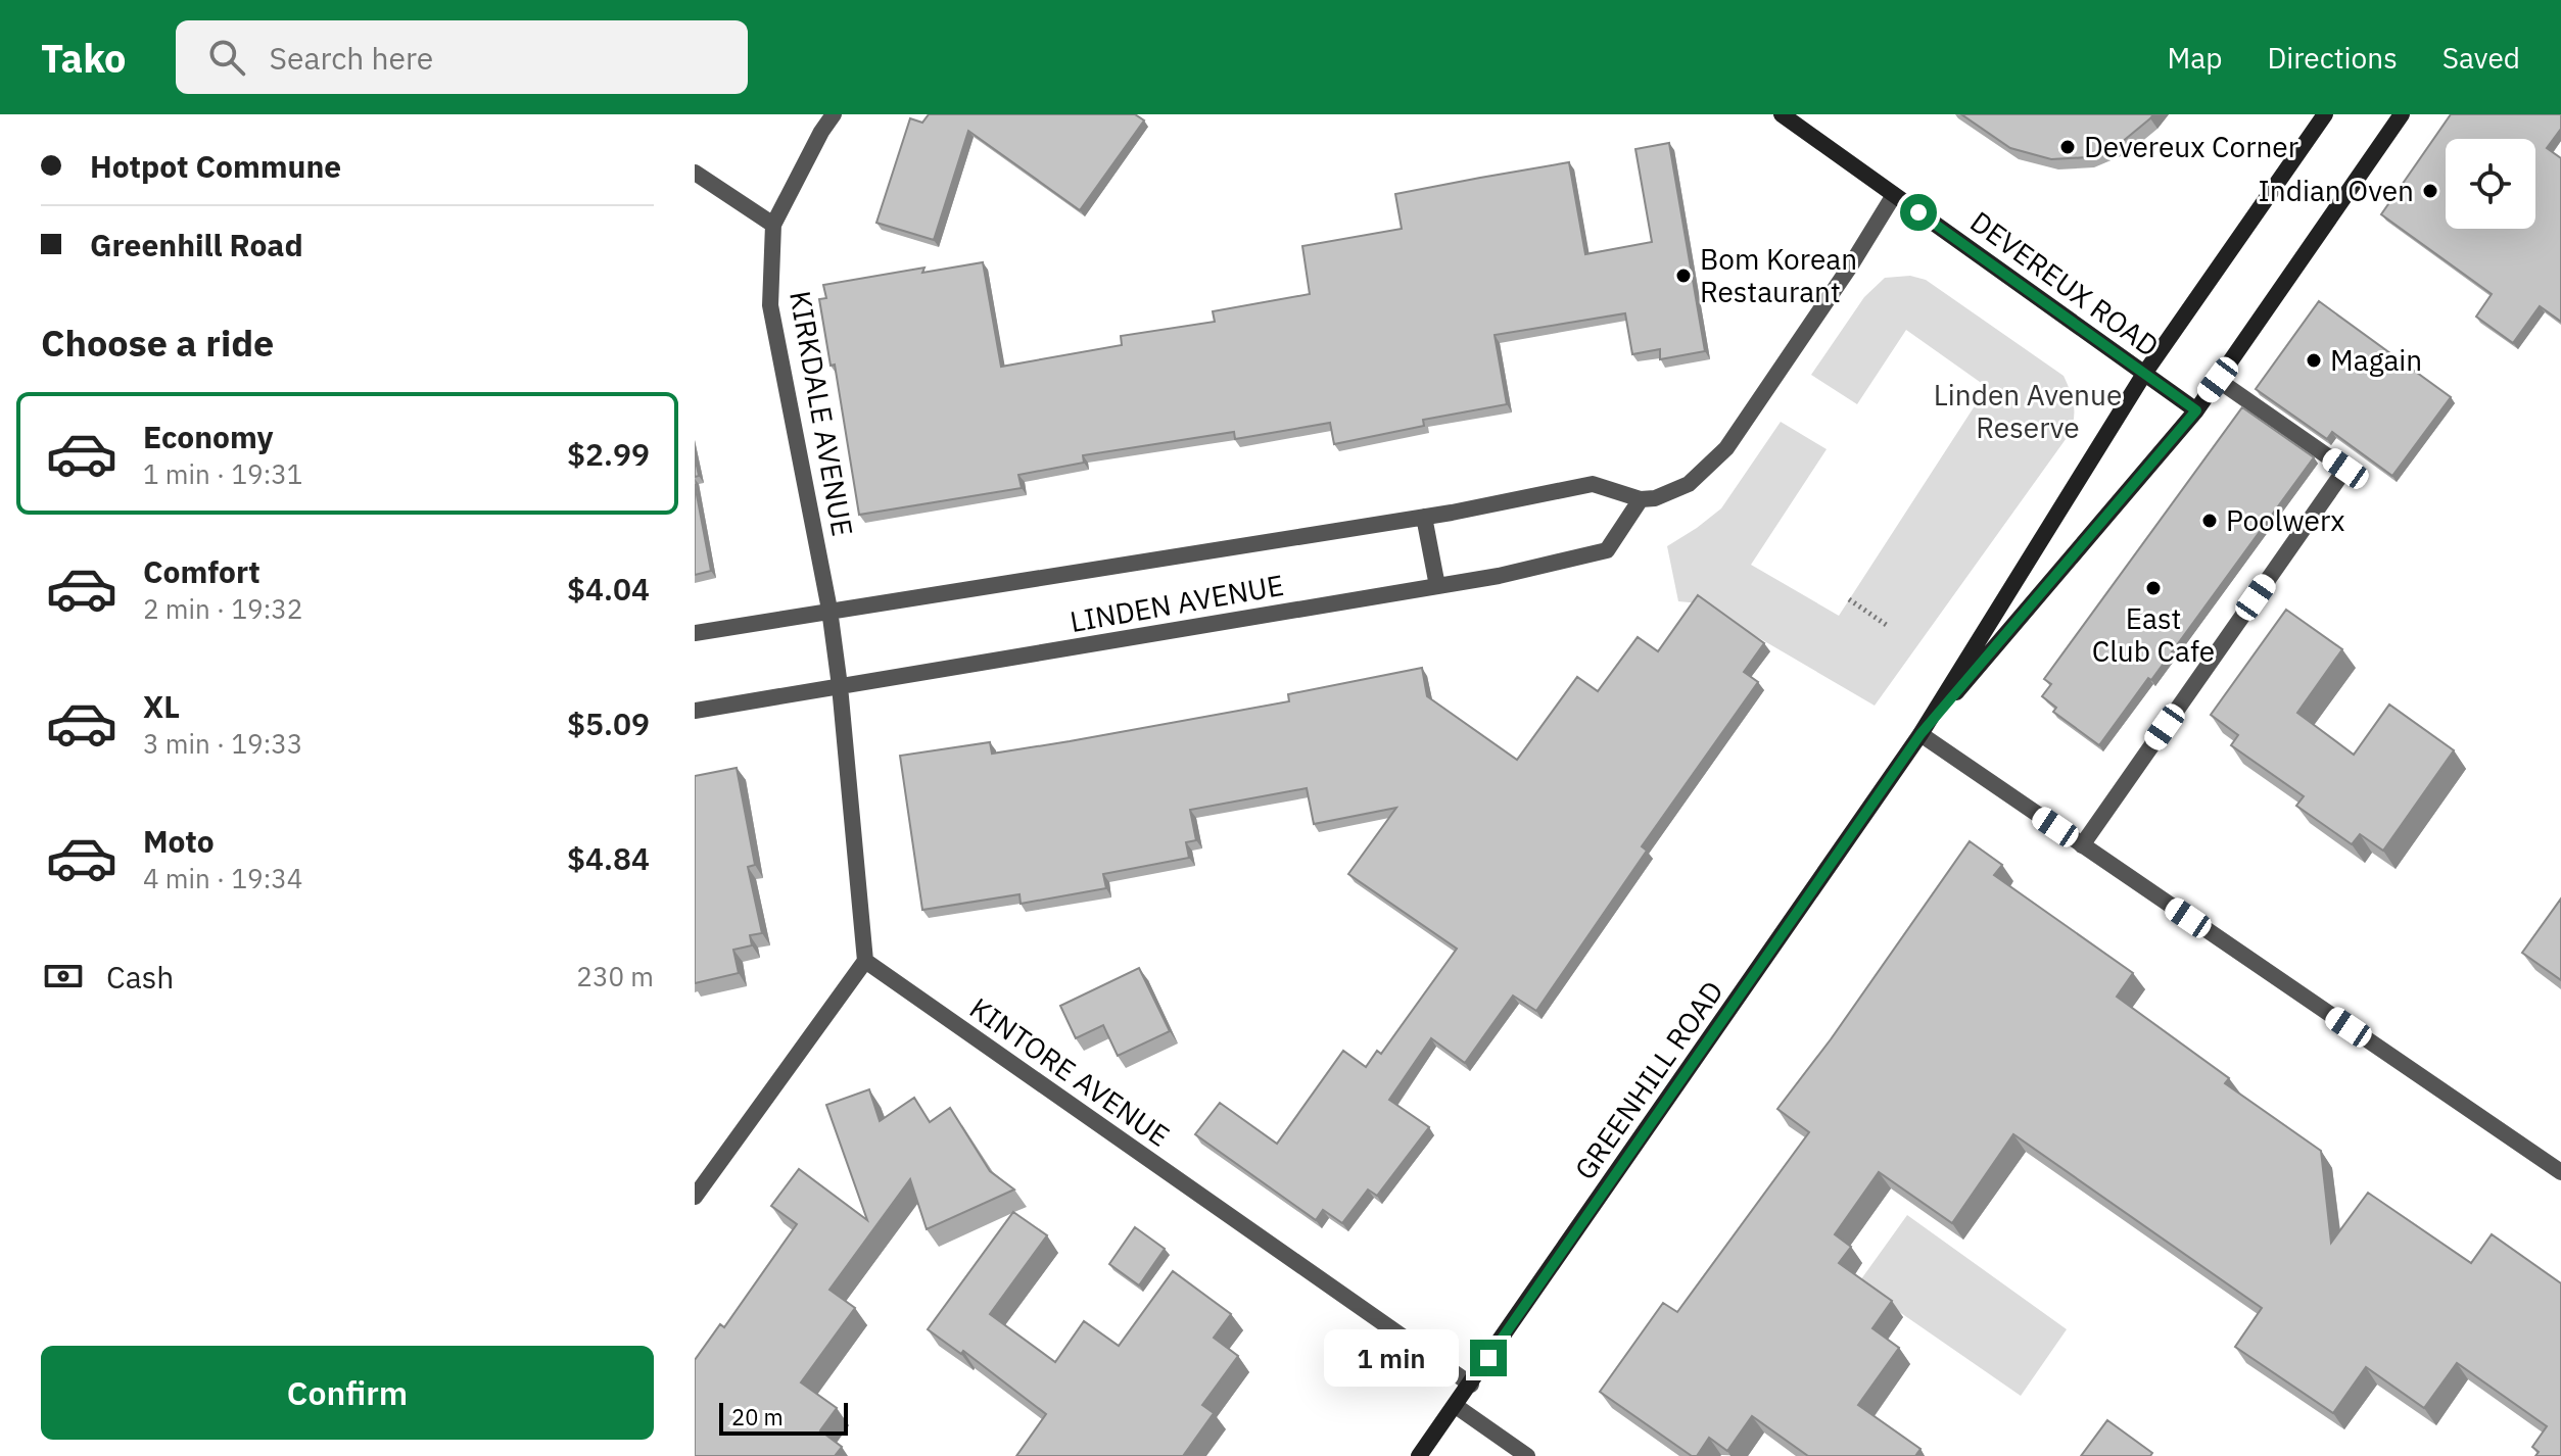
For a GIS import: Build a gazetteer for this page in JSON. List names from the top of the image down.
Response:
{
  "streets": {
    "main road": ["DEVEREUX ROAD", "GREENHILL ROAD"],
    "street": ["KIRKDALE AVENUE", "LINDEN AVENUE", "KINTORE AVENUE"]
  },
  "crossings": [
    ["DEVEREUX ROAD", "GREENHILL ROAD"],
    ["KIRKDALE AVENUE", "LINDEN AVENUE"],
    ["KINTORE AVENUE", "GREENHILL ROAD"]
  ],
  "parks": ["Linden Avenue Reserve"],
  "places": [
    "Devereux Corner",
    "Indian Oven",
    "Bom Korean Restaurant",
    "Magain",
    "Poolwerx",
    "East Club Cafe"
  ],
  "scale_bar": "20 m",
  "page": {
    "header": "Tako",
    "search": "Search here",
    "nav": ["Map", "Directions", "Saved"],
    "banner": ["Hotpot Commune", "Greenhill Road"],
    "heading": "Choose a ride",
    "list": [
      {
        "name": "Economy",
        "note": "1 min · 19:31",
        "value": "$2.99"
      },
      {
        "name": "Comfort",
        "note": "2 min · 19:32",
        "value": "$4.04"
      },
      {
        "name": "XL",
        "note": "3 min · 19:33",
        "value": "$5.09"
      },
      {
        "name": "Moto",
        "note": "4 min · 19:34",
        "value": "$4.84"
      }
    ],
    "pay": ["Cash", "230 m"],
    "buttons": "Confirm",
    "bubble": "1 min",
    "scale": "20 m"
  }
}
